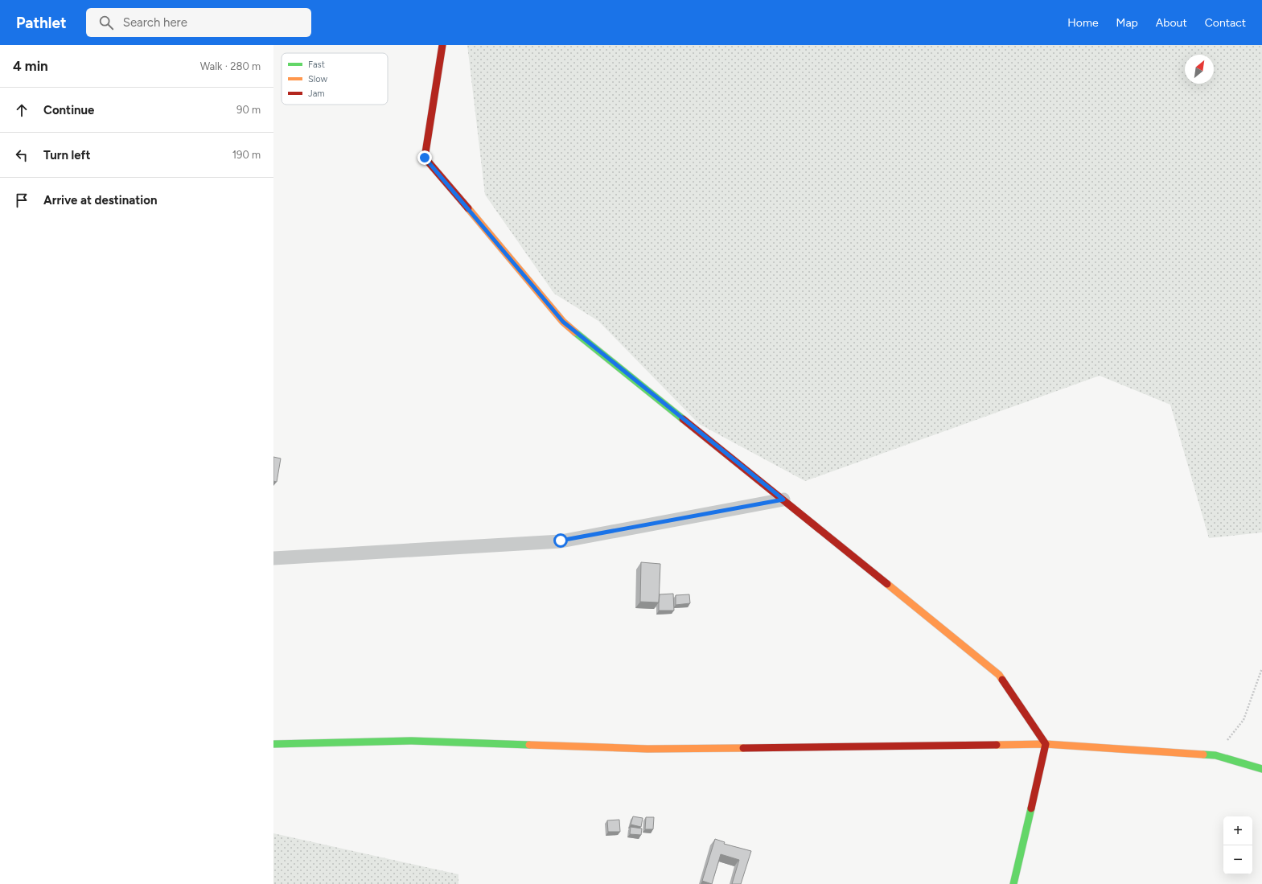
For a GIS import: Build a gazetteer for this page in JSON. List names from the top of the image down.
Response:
{
  "legend": ["Fast", "Slow", "Jam"],
  "north": "top right",
  "page": {
    "header": "Pathlet",
    "search": "Search here",
    "nav": [
      "Home",
      "Map",
      "About",
      "Contact"
    ],
    "heading": ["4 min", "Walk · 280 m"],
    "list": [
      ["Continue", "90 m"],
      ["Turn left", "190 m"],
      "Arrive at destination"
    ],
    "map_buttons": ["+", "−"]
  }
}
